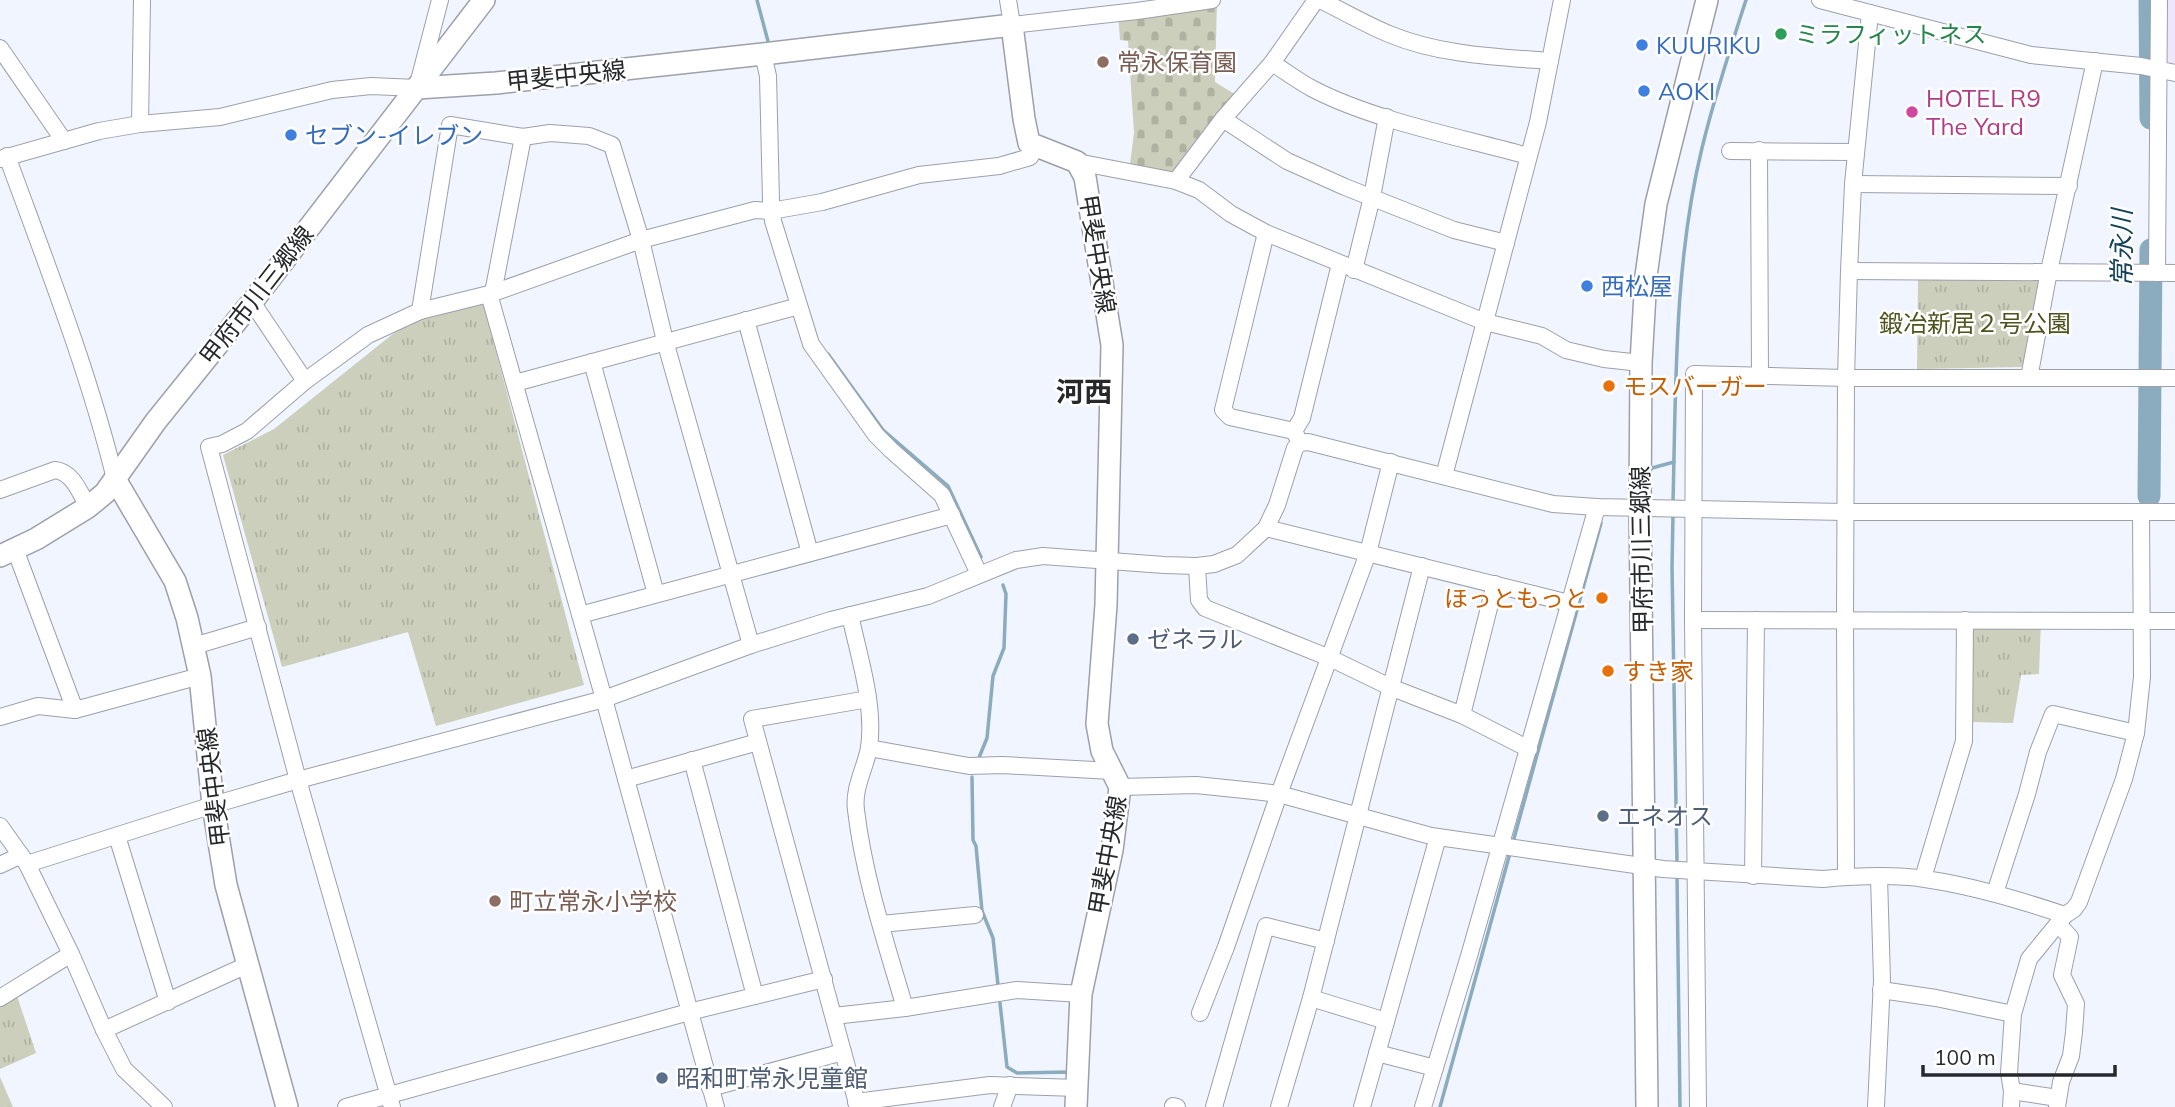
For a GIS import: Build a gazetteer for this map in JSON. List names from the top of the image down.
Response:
{
  "streets": {
    "main road": ["甲斐中央線", "甲府市川三郷線"]
  },
  "crossings": [
    ["甲斐中央線", "甲府市川三郷線"]
  ],
  "districts": ["河西"],
  "water": ["常永川"],
  "parks": ["鍛冶新居２号公園"],
  "places": [
    "ミラフィットネス",
    "KUURIKU",
    "常永保育園",
    "AOKI",
    "HOTEL R9 The Yard",
    "セブン-イレブン",
    "西松屋",
    "モスバーガー",
    "ほっともっと",
    "ゼネラル",
    "すき家",
    "エネオス",
    "町立常永小学校",
    "昭和町常永児童館"
  ],
  "scale_bar": "100 m"
}
